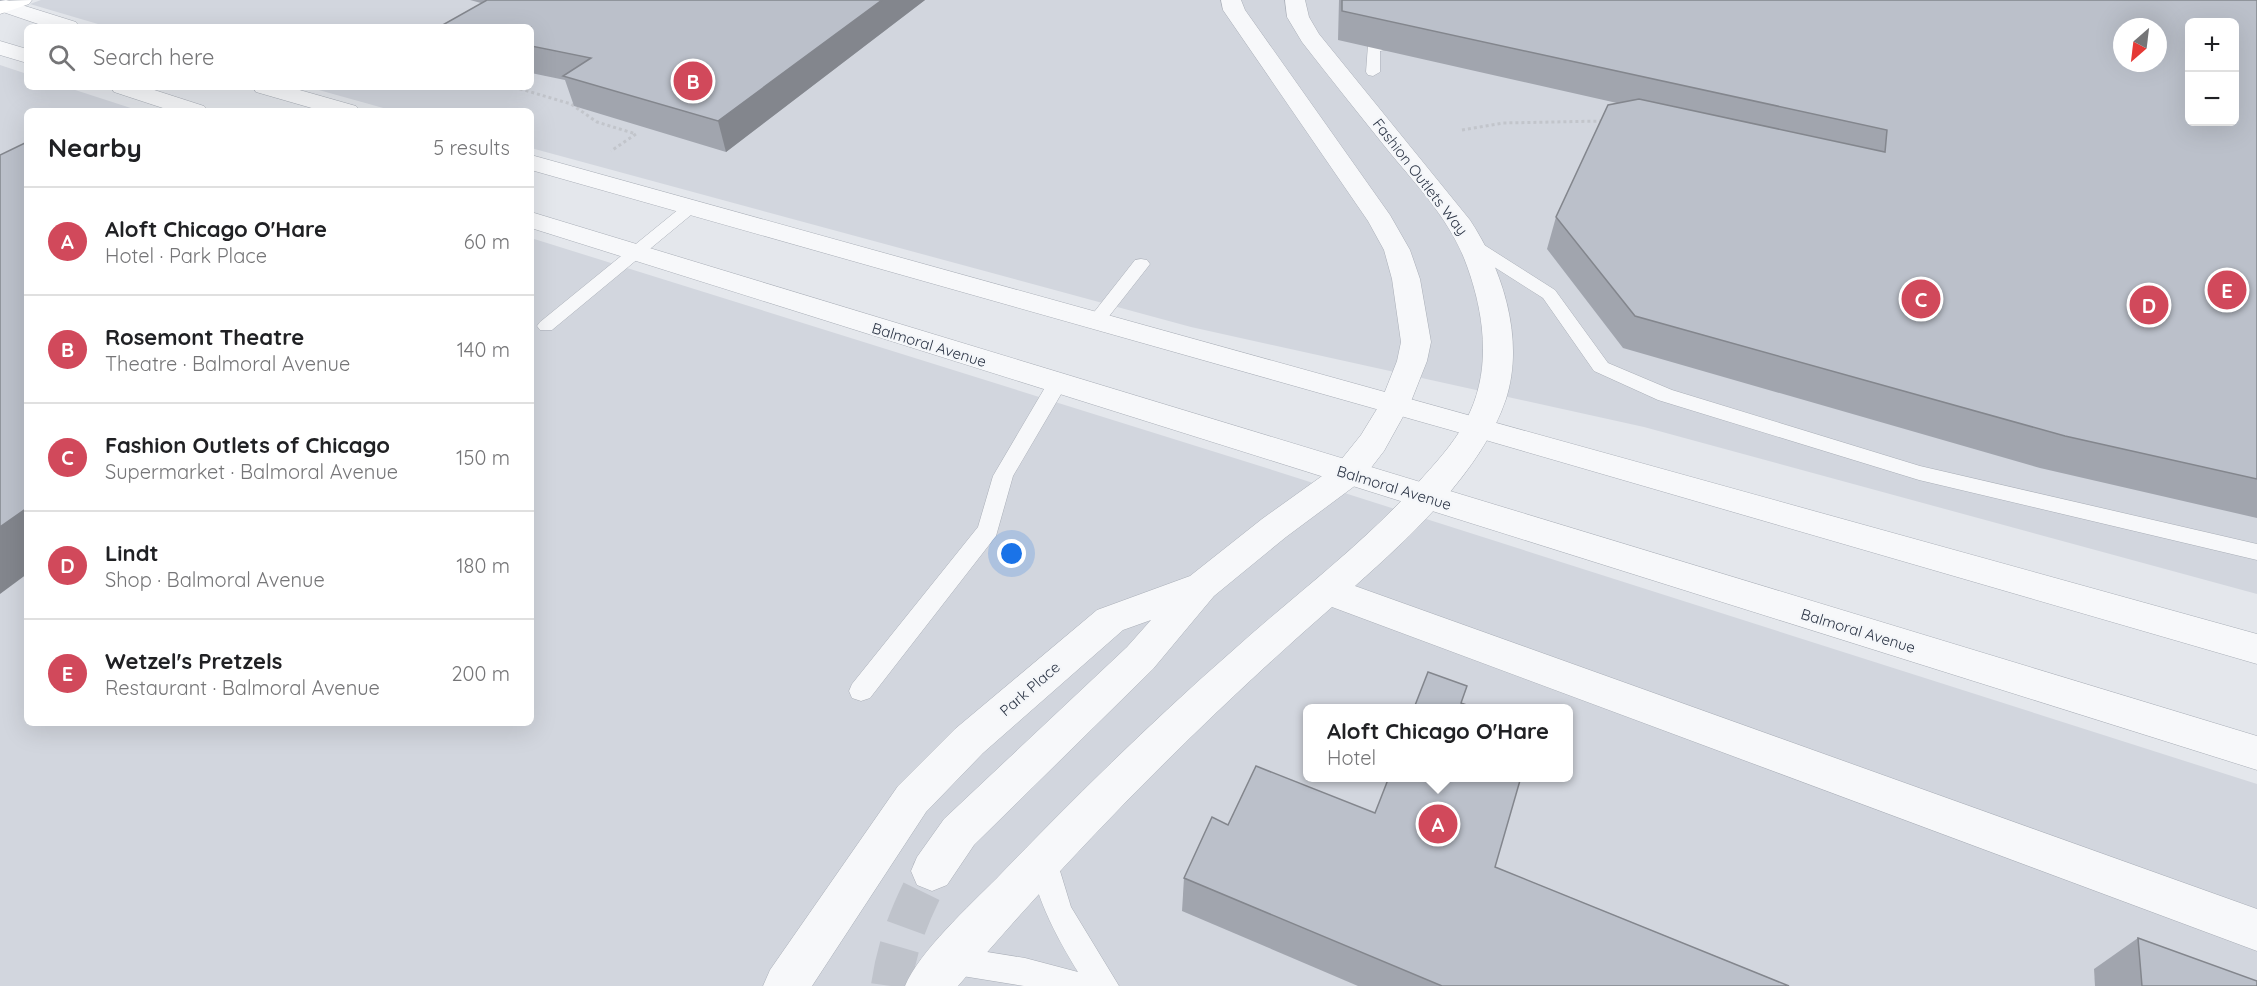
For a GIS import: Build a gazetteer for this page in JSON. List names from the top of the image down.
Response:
{
  "streets": {
    "street": ["Fashion Outlets Way", "Balmoral Avenue", "Park Place"]
  },
  "crossings": [
    ["Fashion Outlets Way", "Balmoral Avenue"],
    ["Balmoral Avenue", "Park Place"]
  ],
  "north": "bottom left",
  "page": {
    "map_buttons": ["+", "−"],
    "search": "Search here",
    "pins": [
      "B",
      "E",
      "C",
      "D",
      "A"
    ],
    "heading": ["Nearby", "5 results"],
    "list": [
      {
        "mark": "A",
        "name": "Aloft Chicago O'Hare",
        "note": "Hotel · Park Place",
        "value": "60 m"
      },
      {
        "mark": "B",
        "name": "Rosemont Theatre",
        "note": "Theatre · Balmoral Avenue",
        "value": "140 m"
      },
      {
        "mark": "C",
        "name": "Fashion Outlets of Chicago",
        "note": "Supermarket · Balmoral Avenue",
        "value": "150 m"
      },
      {
        "mark": "D",
        "name": "Lindt",
        "note": "Shop · Balmoral Avenue",
        "value": "180 m"
      },
      {
        "mark": "E",
        "name": "Wetzel's Pretzels",
        "note": "Restaurant · Balmoral Avenue",
        "value": "200 m"
      }
    ],
    "popup": ["Aloft Chicago O'Hare", "Hotel"]
  }
}
